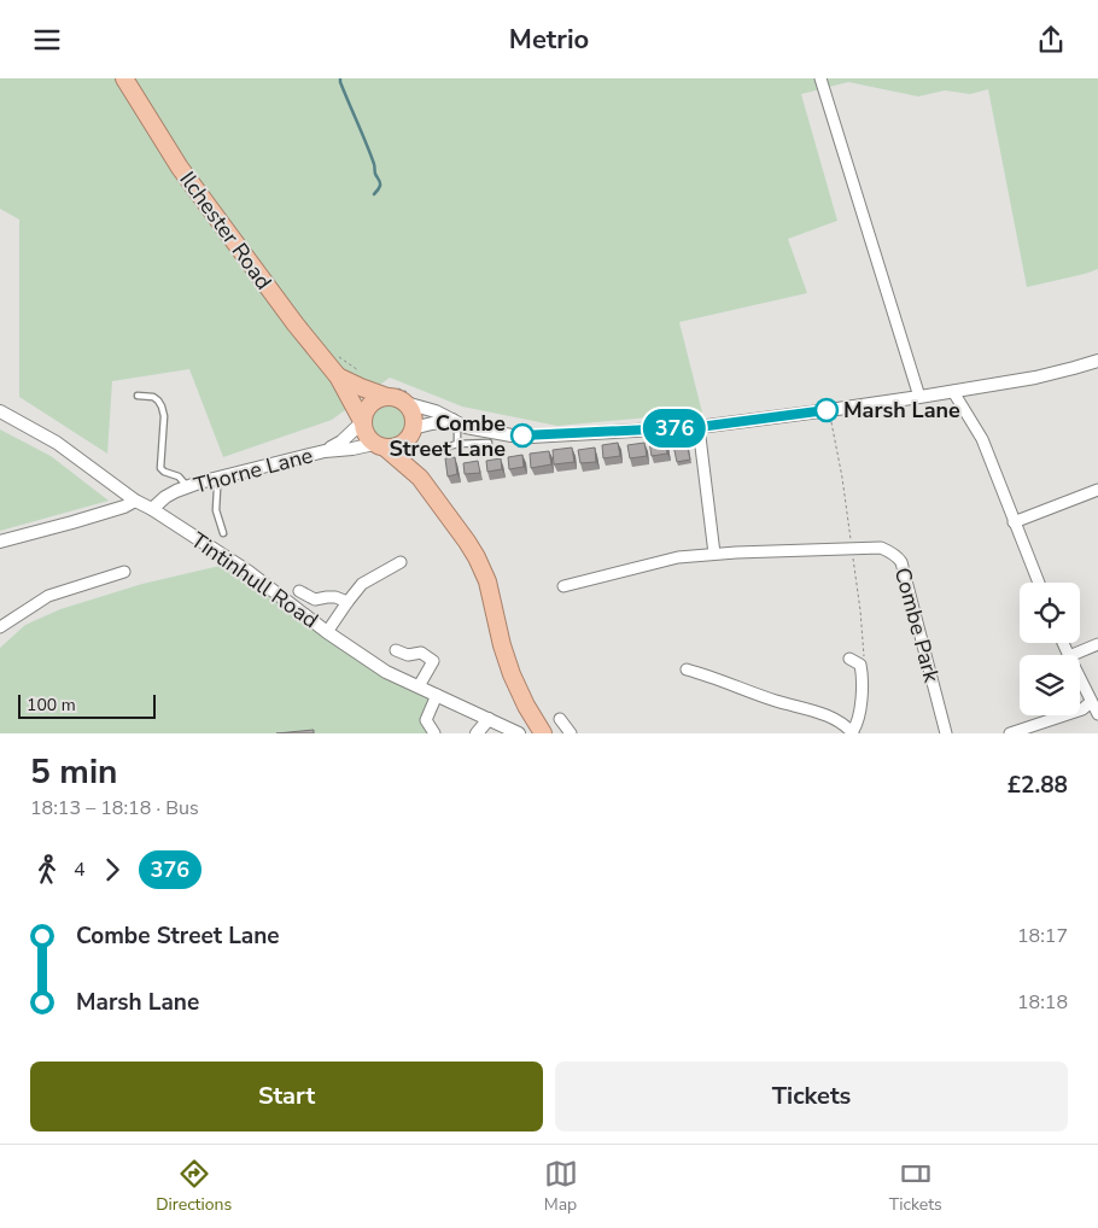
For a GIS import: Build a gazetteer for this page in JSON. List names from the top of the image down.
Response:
{
  "streets": {
    "highway": ["Ilchester Road"],
    "street": ["Thorne Lane", "Tintinhull Road", "Combe Park"]
  },
  "crossings": [
    ["Ilchester Road", "Thorne Lane"],
    ["Thorne Lane", "Tintinhull Road"]
  ],
  "places": ["Marsh Lane", "Combe Street Lane"],
  "lines": ["bus line 376"],
  "scale_bar": "100 m",
  "page": {
    "header": "Metrio",
    "on_map": "376",
    "scale": "100 m",
    "heading": ["5 min", "18:13 – 18:18 · Bus", "£2.88"],
    "legs": ["4", "376"],
    "list": [
      {
        "name": "Combe Street Lane",
        "value": "18:17"
      },
      {
        "name": "Marsh Lane",
        "value": "18:18"
      }
    ],
    "buttons": ["Start", "Tickets"],
    "tabs": ["Directions", "Map", "Tickets"]
  }
}
